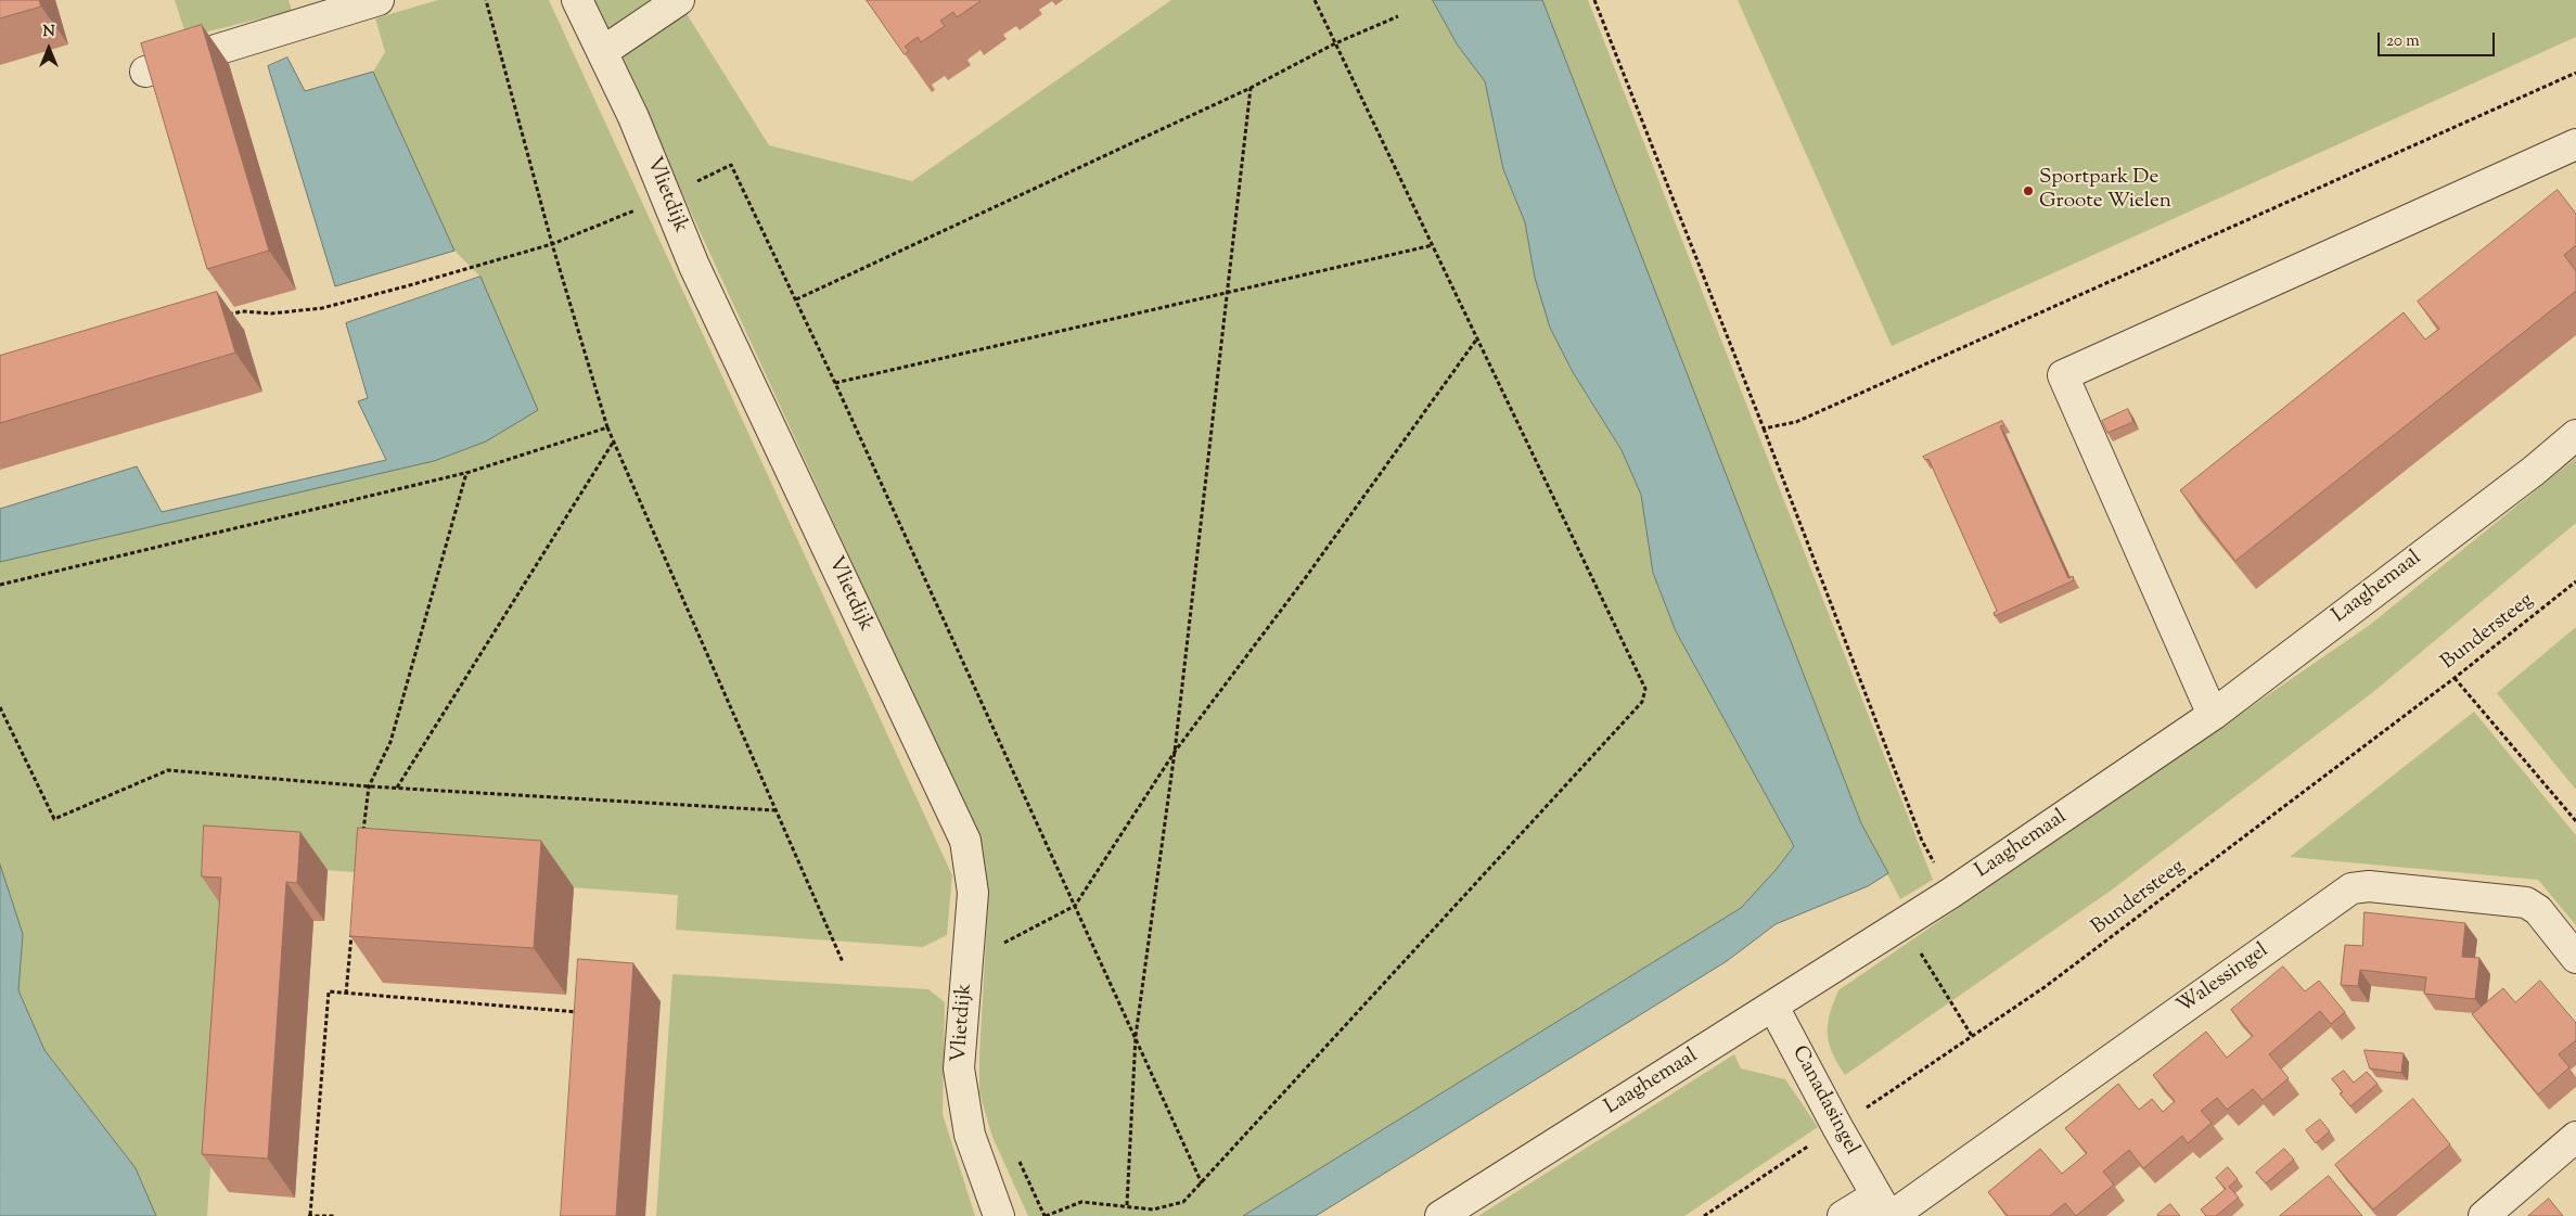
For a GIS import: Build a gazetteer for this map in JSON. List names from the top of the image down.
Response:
{
  "streets": {
    "street": [
      "Vlietdijk",
      "Laaghemaal",
      "Walessingel",
      "Canadasingel"
    ],
    "path": ["Bundersteeg"]
  },
  "crossings": [
    ["Laaghemaal", "Canadasingel"],
    ["Bundersteeg", "Canadasingel"],
    ["Walessingel", "Canadasingel"]
  ],
  "places": ["Sportpark De Groote Wielen"],
  "scale_bar": "20 m",
  "north": "top"
}
